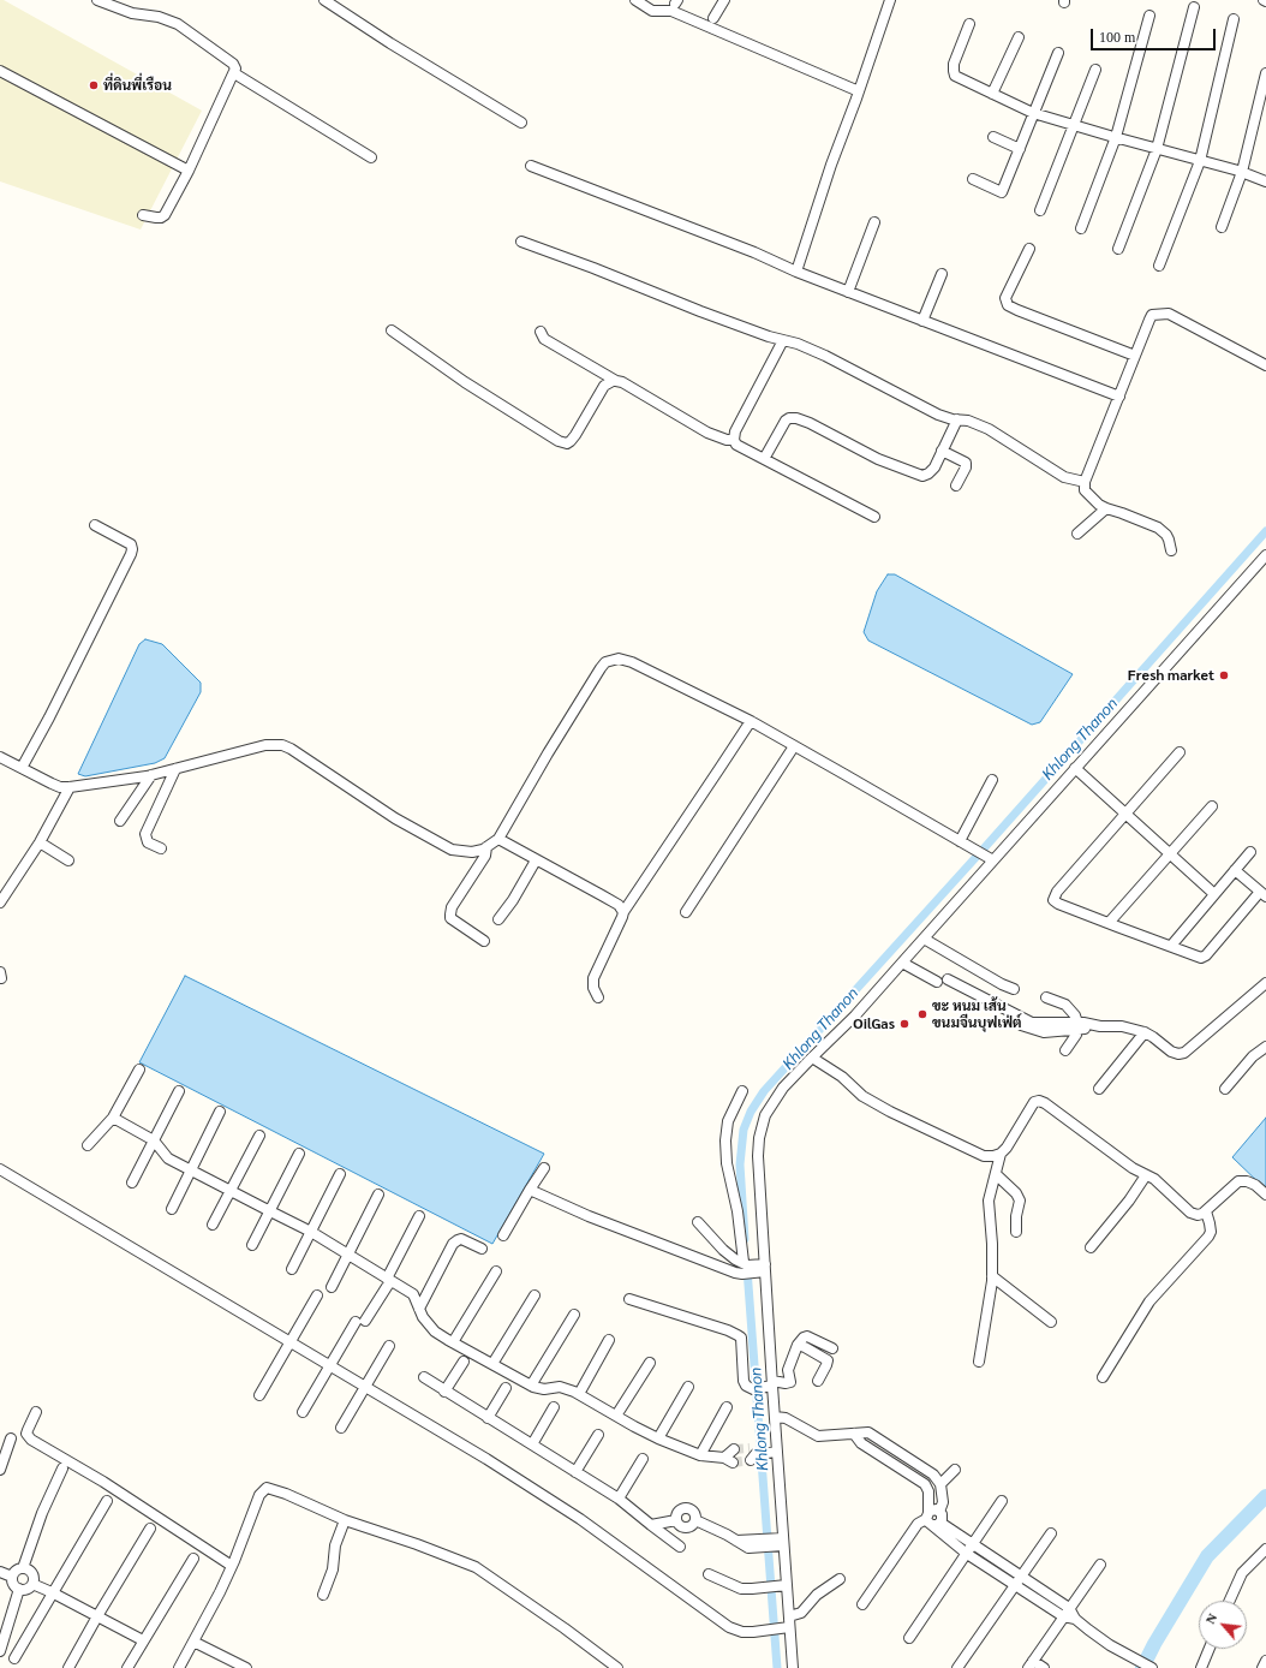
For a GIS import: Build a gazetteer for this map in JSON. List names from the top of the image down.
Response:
{
  "water": ["Khlong Thanon"],
  "places": [
    "ที่ดินพี่เรือน",
    "Fresh market",
    "ขะ หนม เส้น ขนมจีนบุฟเฟ่ต์",
    "OilGas"
  ],
  "scale_bar": "100 m",
  "north": "top left"
}
